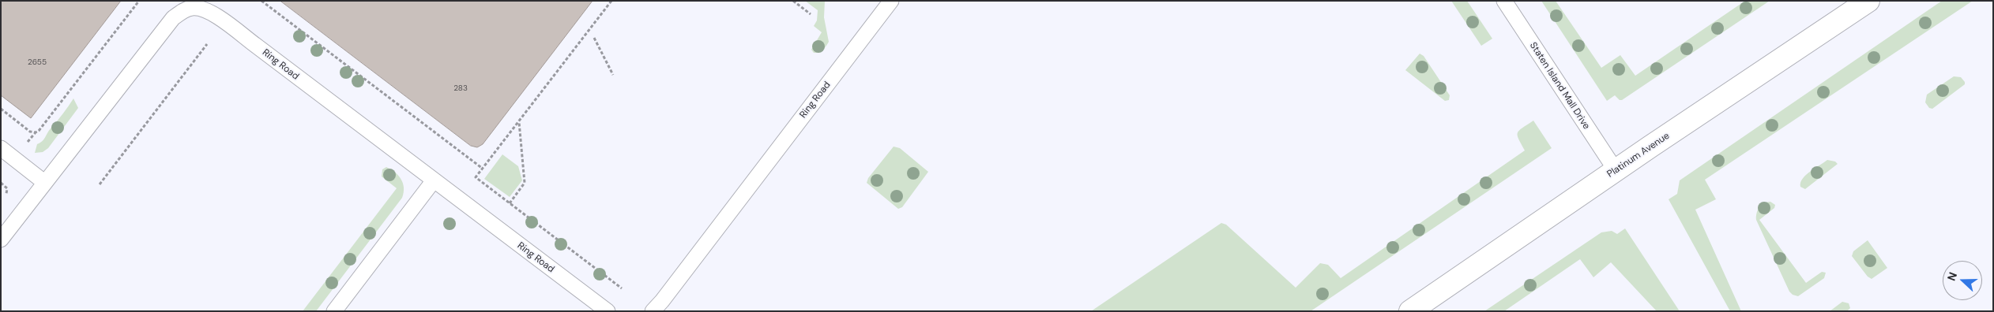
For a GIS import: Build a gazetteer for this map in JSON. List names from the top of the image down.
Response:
{
  "streets": {
    "street": ["Platinum Avenue"],
    "lane": ["Ring Road", "Staten Island Mall Drive"]
  },
  "crossings": [
    ["Staten Island Mall Drive", "Platinum Avenue"]
  ],
  "house_numbers": ["2655", "283"],
  "north": "left"
}
